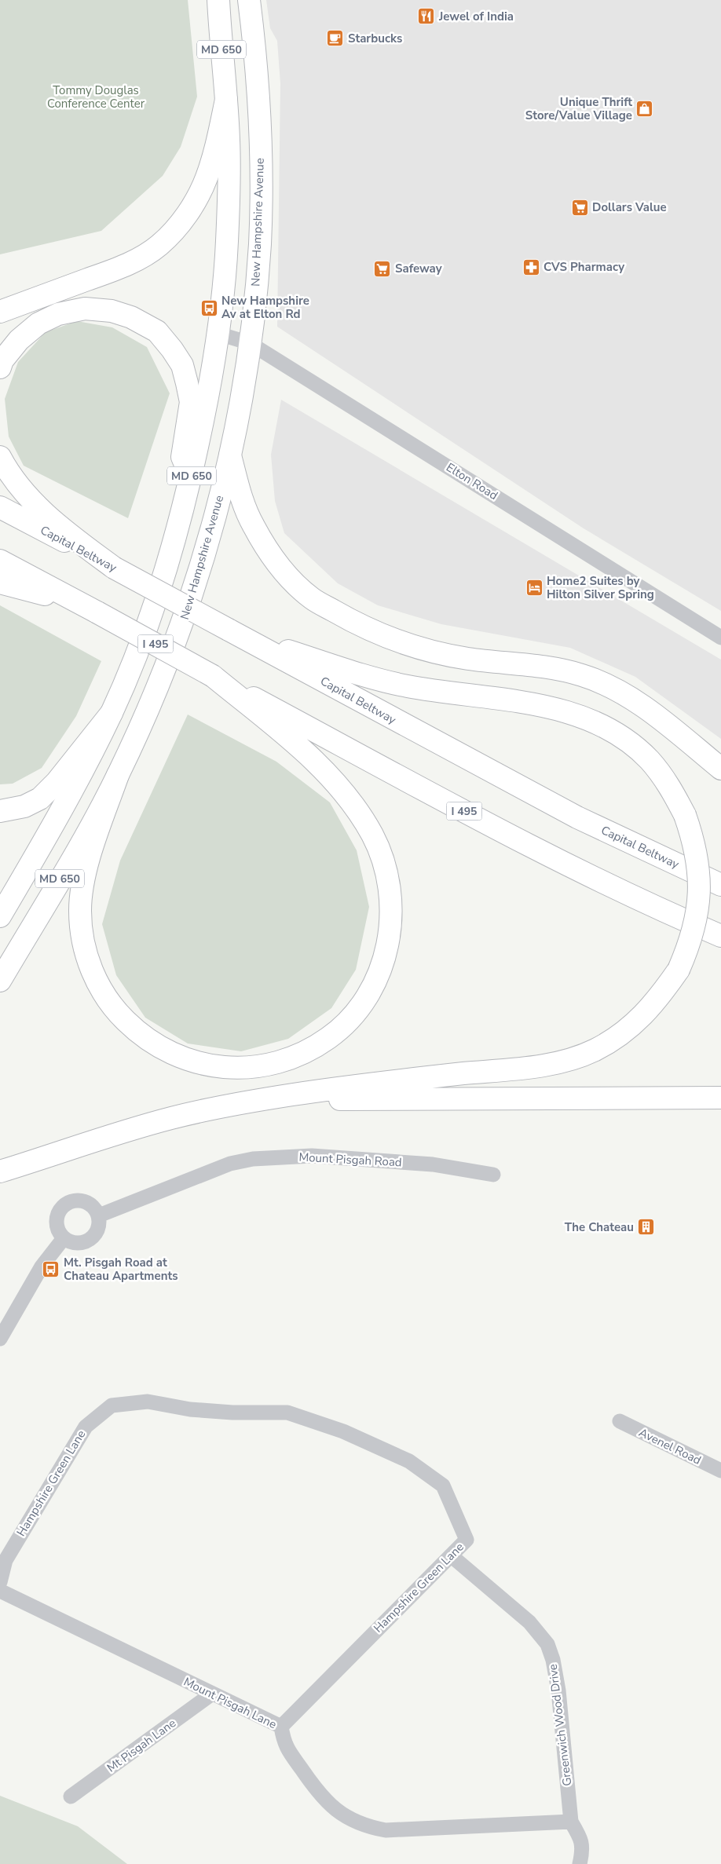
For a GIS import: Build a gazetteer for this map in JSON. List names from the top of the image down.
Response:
{
  "streets": {
    "main road": [
      "MD 650",
      "New Hampshire Avenue",
      "Capital Beltway",
      "I 495"
    ],
    "street": [
      "Elton Road",
      "Mount Pisgah Road",
      "Avenel Road",
      "Hampshire Green Lane",
      "Mount Pisgah Lane",
      "Greenwich Wood Drive",
      "Mt Pisgah Lane"
    ]
  },
  "crossings": [
    ["MD 650", "Elton Road"],
    ["New Hampshire Avenue", "Elton Road"],
    ["Hampshire Green Lane", "Mount Pisgah Lane"],
    ["Hampshire Green Lane", "Greenwich Wood Drive"],
    ["Mount Pisgah Lane", "Greenwich Wood Drive"],
    ["Mount Pisgah Lane", "Mt Pisgah Lane"]
  ],
  "parks": ["Tommy Douglas Conference Center"],
  "places": {
    "restaurant": ["Jewel of India"],
    "cafe": ["Starbucks"],
    "shop": ["Unique Thrift Store/Value Village"],
    "supermarket": ["Dollars Value", "Safeway"],
    "pharmacy": ["CVS Pharmacy"],
    "bus stop": ["New Hampshire Av at Elton Rd", "Mt. Pisgah Road at Chateau Apartments"],
    "hotel": ["Home2 Suites by Hilton Silver Spring"],
    "building": ["The Chateau"]
  }
}
